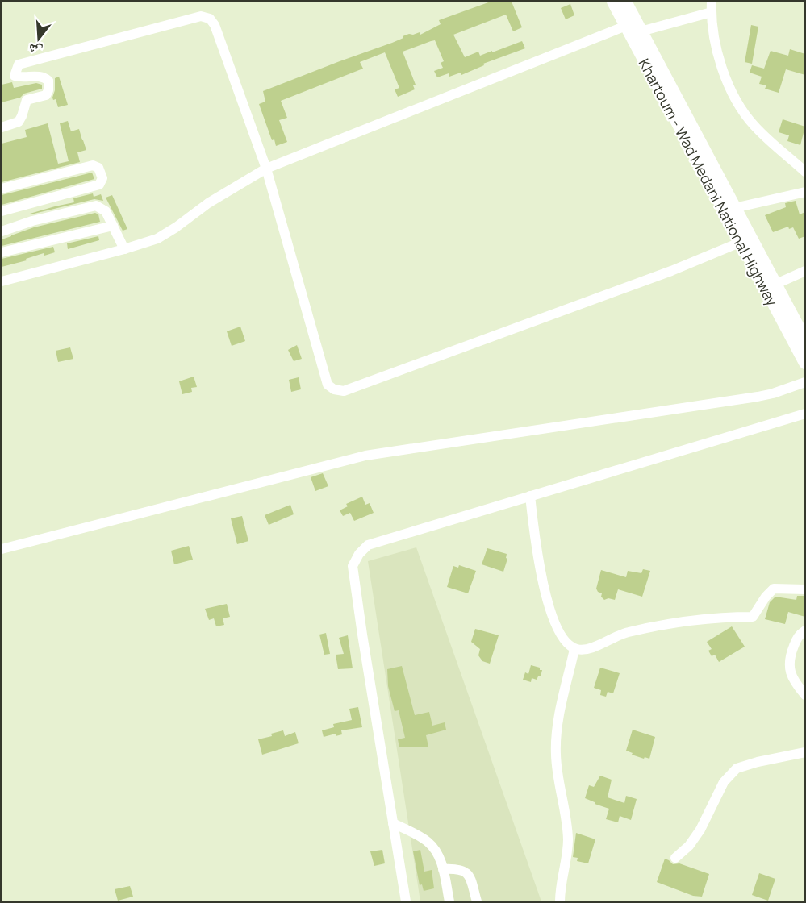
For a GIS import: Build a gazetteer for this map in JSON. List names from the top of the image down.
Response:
{
  "streets": {
    "highway": ["Khartoum - Wad Medani National Highway"]
  },
  "north": "bottom"
}
